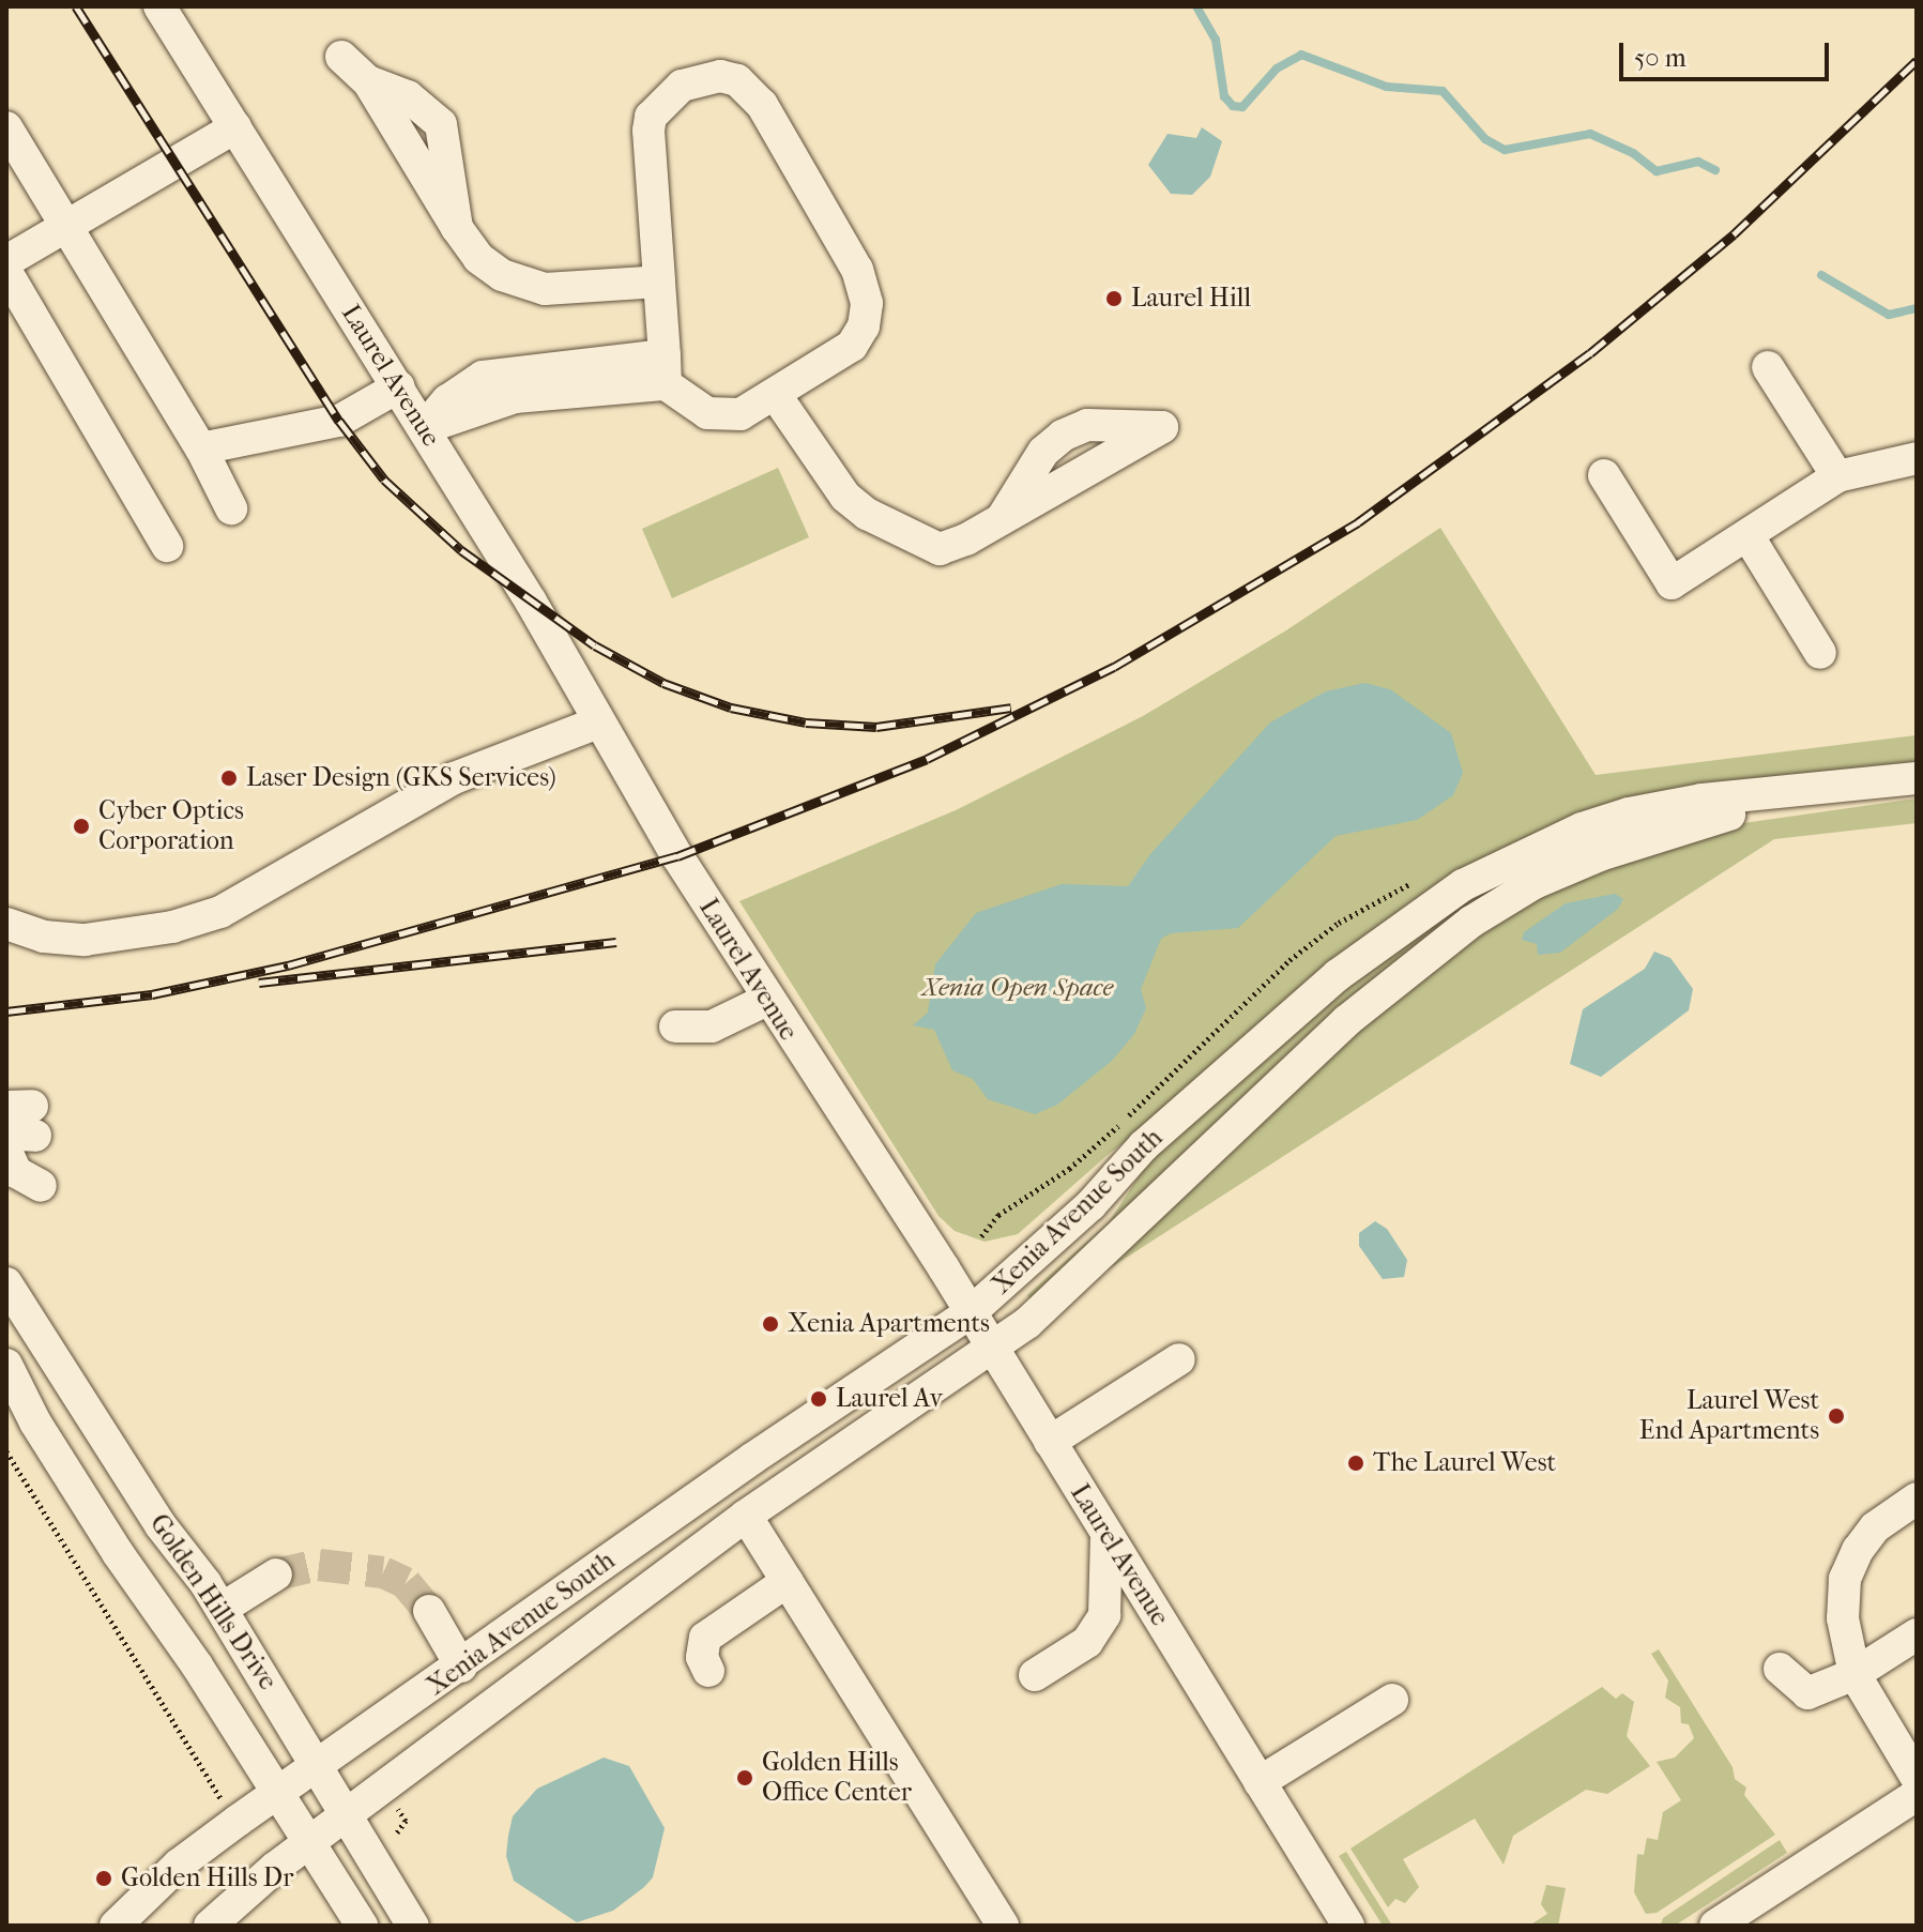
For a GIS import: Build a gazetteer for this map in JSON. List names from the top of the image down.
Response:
{
  "streets": {
    "street": ["Laurel Avenue", "Xenia Avenue South", "Golden Hills Drive"]
  },
  "crossings": [
    ["Laurel Avenue", "Xenia Avenue South"],
    ["Xenia Avenue South", "Golden Hills Drive"]
  ],
  "parks": ["Xenia Open Space"],
  "places": [
    "Laurel Hill",
    "Laser Design (GKS Services)",
    "Cyber Optics Corporation",
    "Xenia Apartments",
    "Laurel Av",
    "Laurel West End Apartments",
    "The Laurel West",
    "Golden Hills Office Center",
    "Golden Hills Dr"
  ],
  "scale_bar": "50 m"
}
